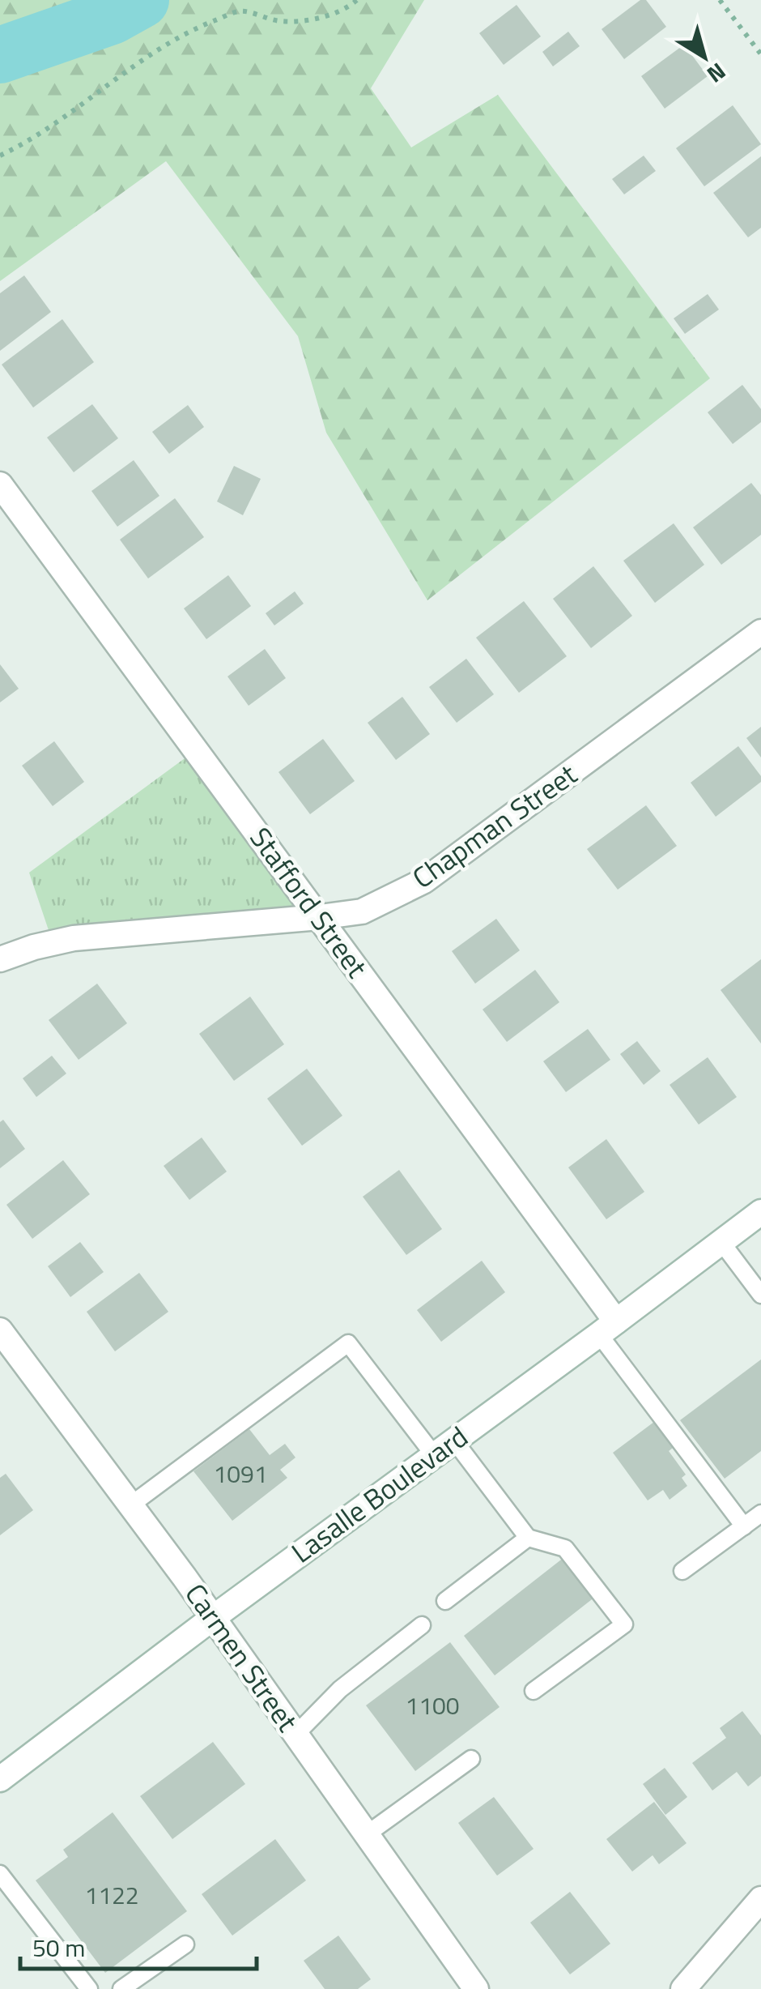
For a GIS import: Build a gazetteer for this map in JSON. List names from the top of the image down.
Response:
{
  "streets": {
    "street": [
      "Chapman Street",
      "Stafford Street",
      "Lasalle Boulevard",
      "Carmen Street"
    ]
  },
  "crossings": [
    ["Chapman Street", "Stafford Street"],
    ["Stafford Street", "Lasalle Boulevard"],
    ["Lasalle Boulevard", "Carmen Street"]
  ],
  "house_numbers": ["1091", "1100", "1122"],
  "scale_bar": "50 m",
  "north": "bottom right"
}
